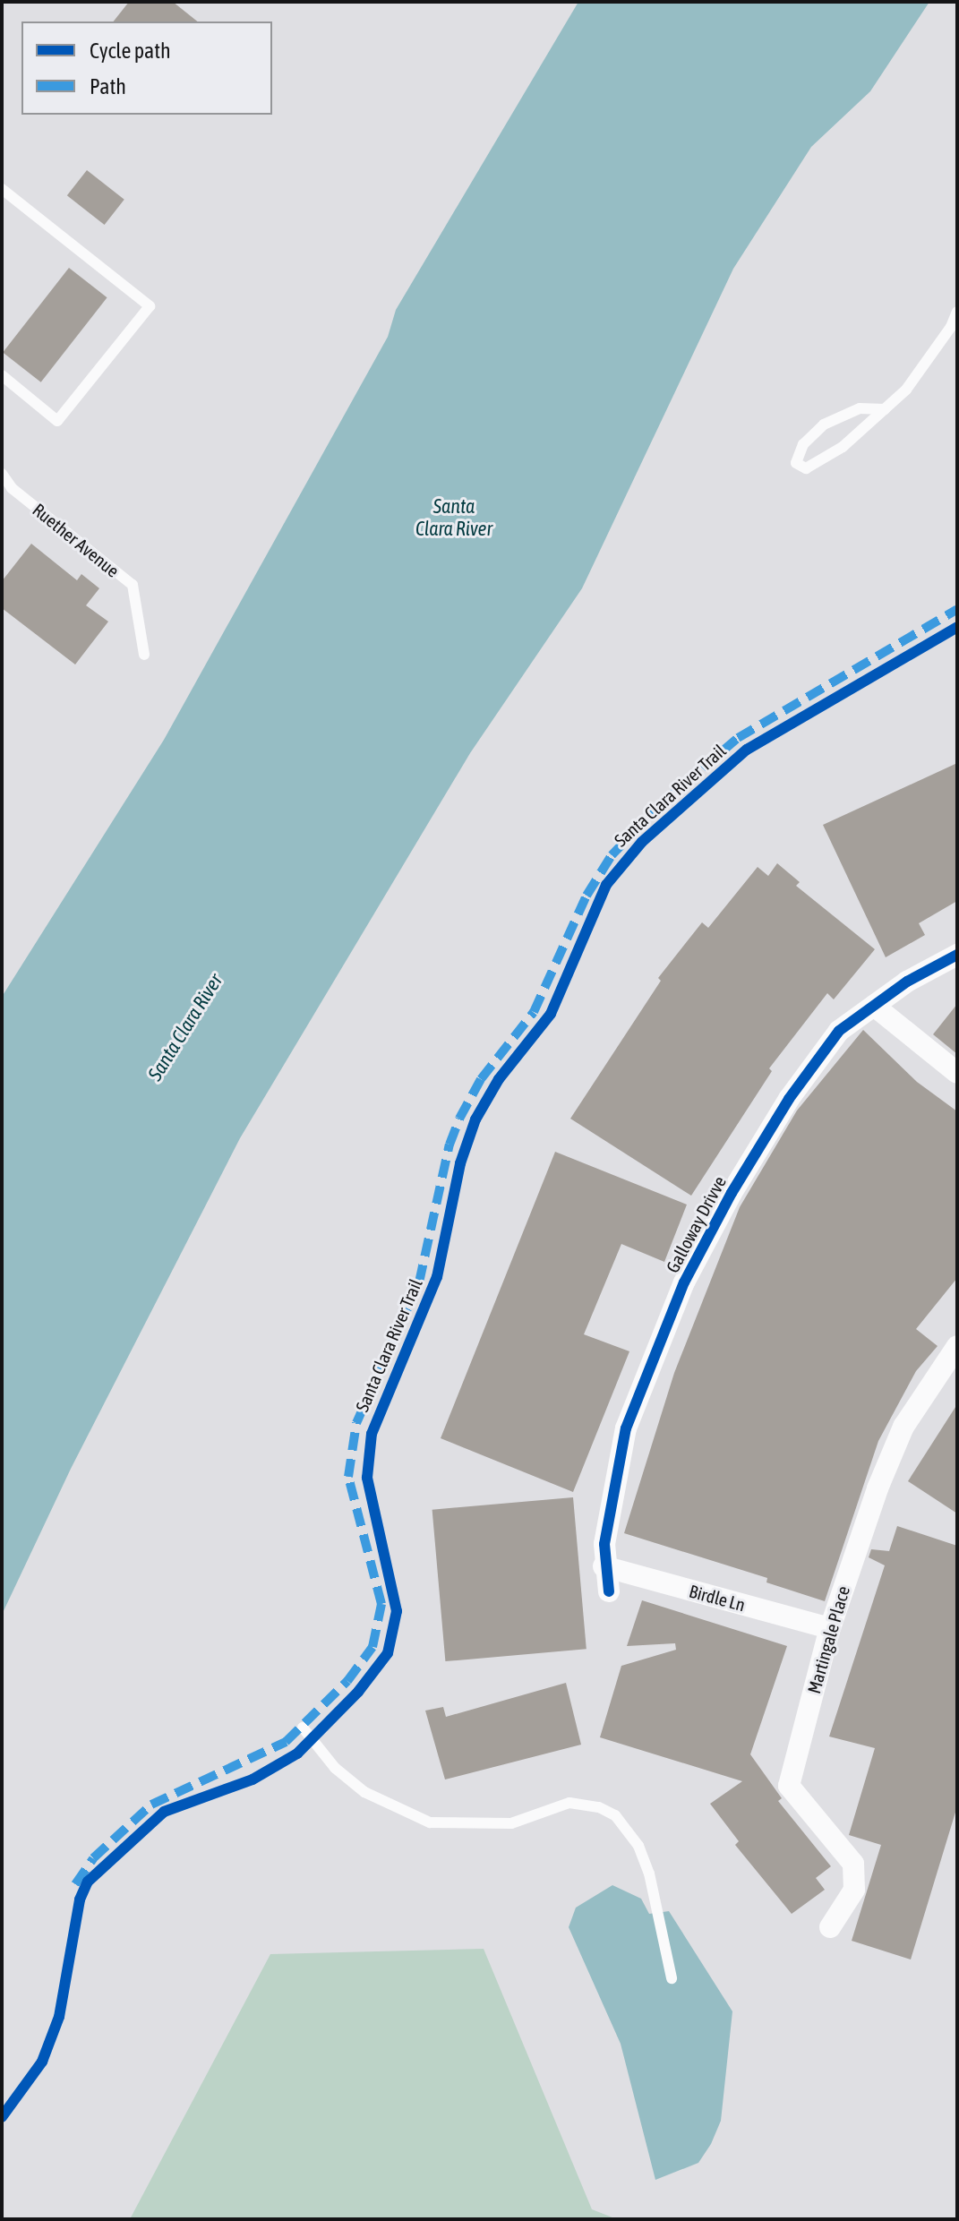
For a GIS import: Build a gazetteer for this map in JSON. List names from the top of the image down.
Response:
{
  "streets": {
    "street": ["Galloway Drivve", "Birdle Ln", "Martingale Place"],
    "lane": ["Ruether Avenue"],
    "cycle path": ["Santa Clara River Trail"]
  },
  "crossings": [
    ["Galloway Drivve", "Birdle Ln"],
    ["Birdle Ln", "Martingale Place"]
  ],
  "water": ["Santa Clara River"],
  "legend": ["Cycle path", "Path"]
}
